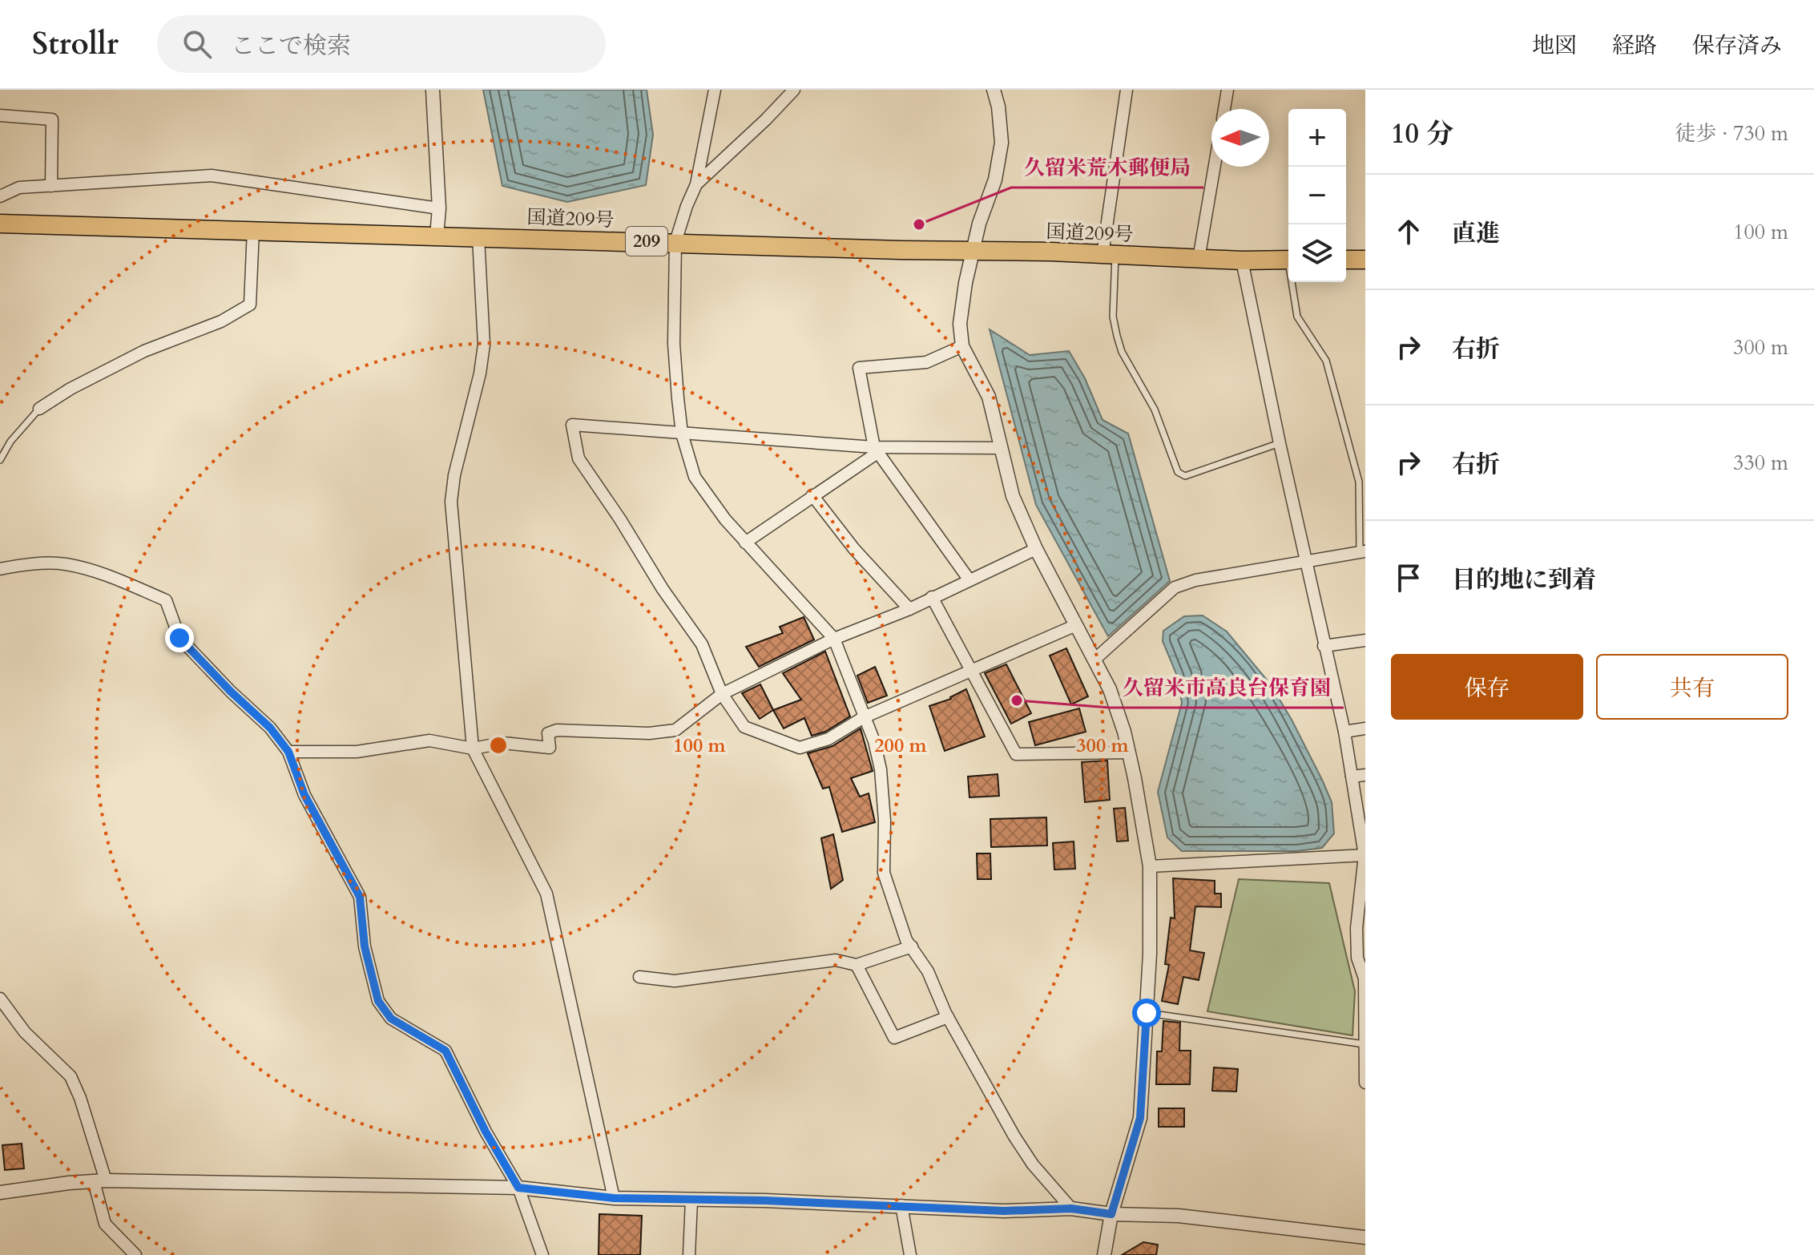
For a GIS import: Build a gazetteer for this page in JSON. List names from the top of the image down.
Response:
{
  "streets": {
    "highway": ["国道209号", "209"]
  },
  "places": ["久留米荒木郵便局", "久留米市高良台保育園"],
  "north": "left",
  "page": {
    "header": "Strollr",
    "search": "ここで検索",
    "nav": ["地図", "経路", "保存済み"],
    "heading": ["10 分", "徒歩 · 730 m"],
    "map_buttons": ["+", "−"],
    "list": [
      ["直進", "100 m"],
      ["右折", "300 m"],
      ["右折", "330 m"],
      "目的地に到着"
    ],
    "buttons": ["保存", "共有"]
  },
  "rings": ["100 m", "200 m", "300 m"]
}
